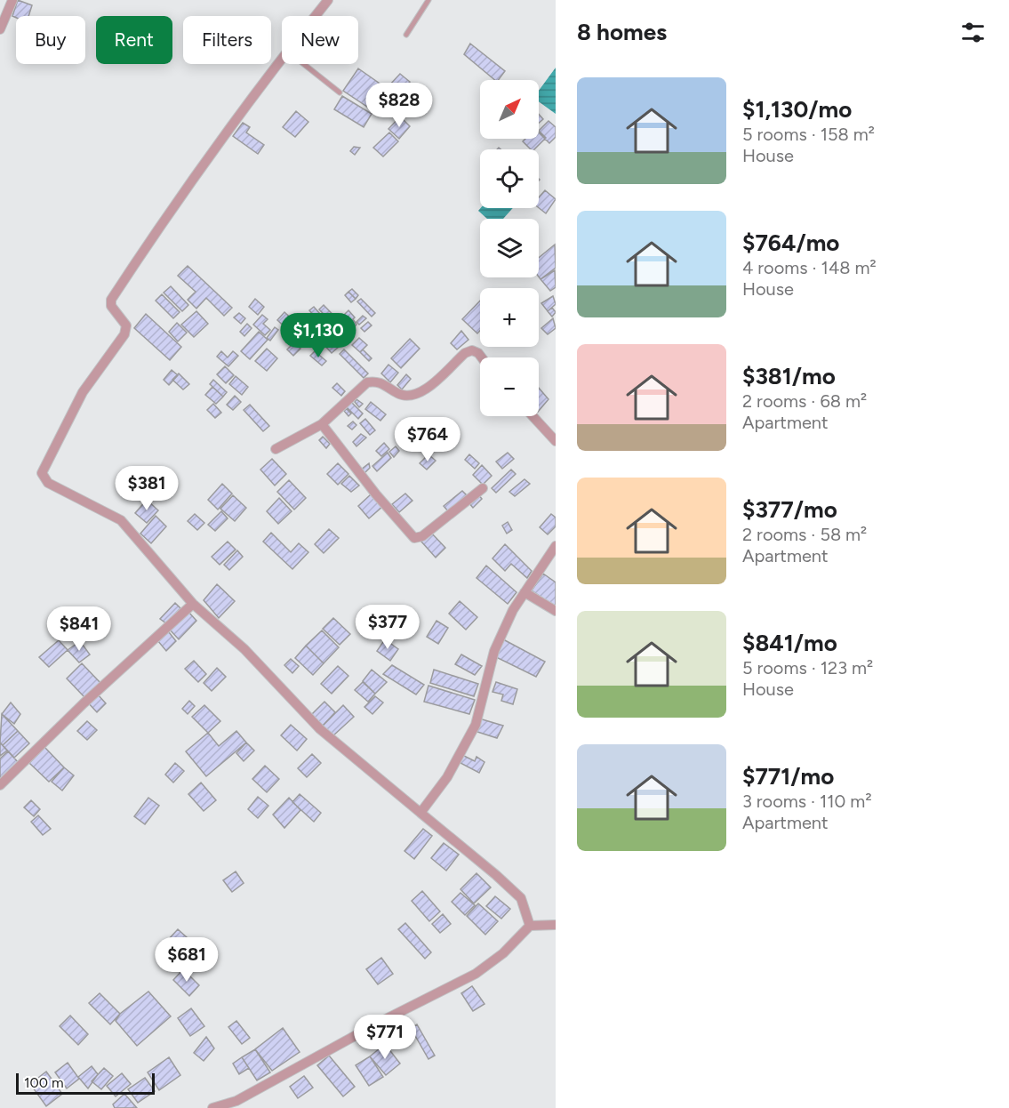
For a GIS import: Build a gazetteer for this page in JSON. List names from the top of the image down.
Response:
{
  "scale_bar": "100 m",
  "north": "top right",
  "page": {
    "heading": "8 homes",
    "chip": [
      "Buy",
      "Rent",
      "Filters",
      "New"
    ],
    "list": [
      {
        "name": "$1,130/mo",
        "note": "5 rooms · 158 m² · House"
      },
      {
        "name": "$764/mo",
        "note": "4 rooms · 148 m² · House"
      },
      {
        "name": "$381/mo",
        "note": "2 rooms · 68 m² · Apartment"
      },
      {
        "name": "$377/mo",
        "note": "2 rooms · 58 m² · Apartment"
      },
      {
        "name": "$841/mo",
        "note": "5 rooms · 123 m² · House"
      },
      {
        "name": "$771/mo",
        "note": "3 rooms · 110 m² · Apartment"
      }
    ],
    "map_buttons": ["+", "−"],
    "price": [
      "$828",
      "$1,130",
      "$764",
      "$381",
      "$377",
      "$841",
      "$681",
      "$771"
    ],
    "scale": "100 m"
  }
}
